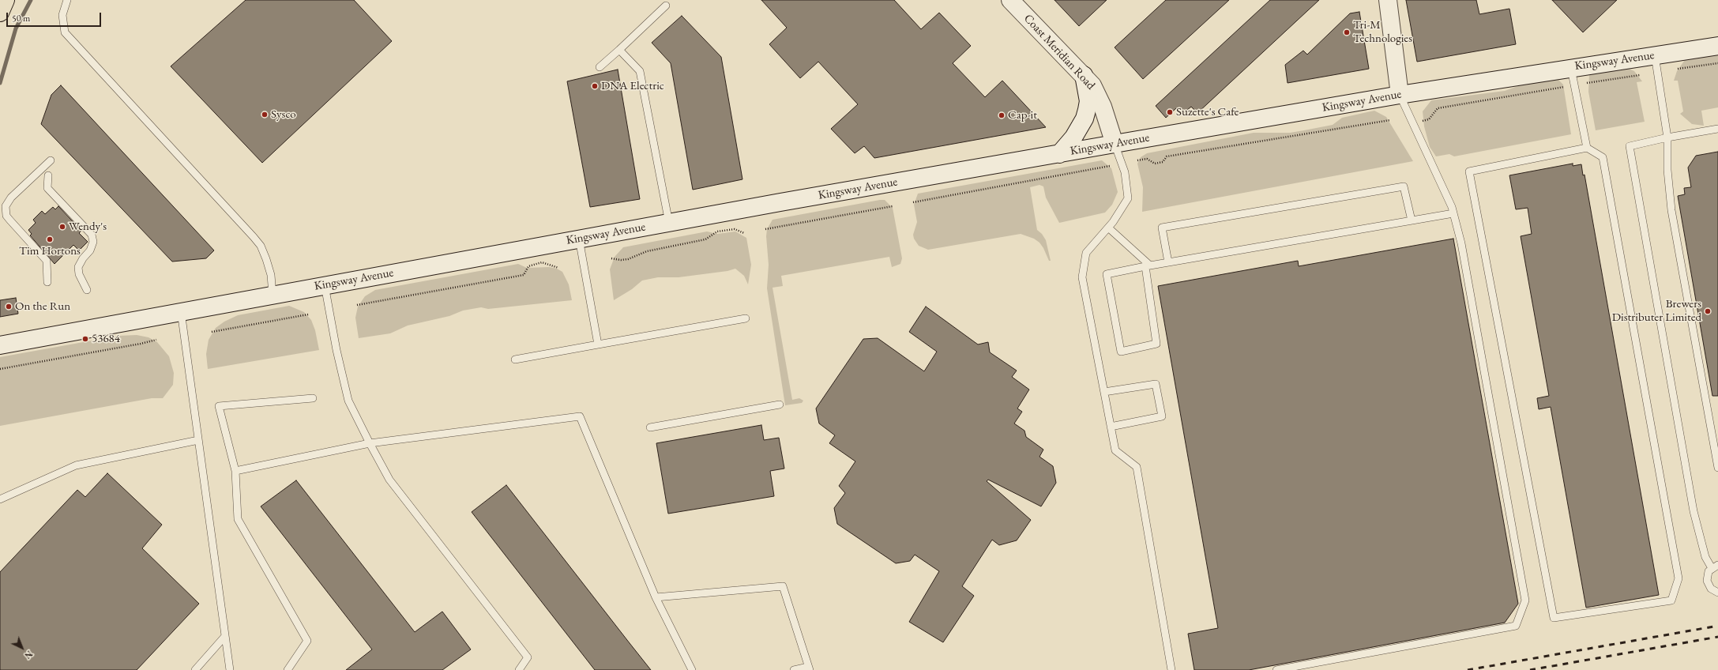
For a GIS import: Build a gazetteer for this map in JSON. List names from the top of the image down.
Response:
{
  "streets": {
    "main road": ["Coast Meridian Road", "Kingsway Avenue"]
  },
  "crossings": [
    ["Coast Meridian Road", "Kingsway Avenue"]
  ],
  "places": [
    "Tri-M Technologies",
    "DNA Electric",
    "Suzette's Cafe",
    "Sysco",
    "Cap-it",
    "Wendy's",
    "Tim Hortons",
    "On the Run",
    "Brewers Distributer Limited",
    "53684"
  ],
  "scale_bar": "50 m",
  "north": "bottom right"
}
